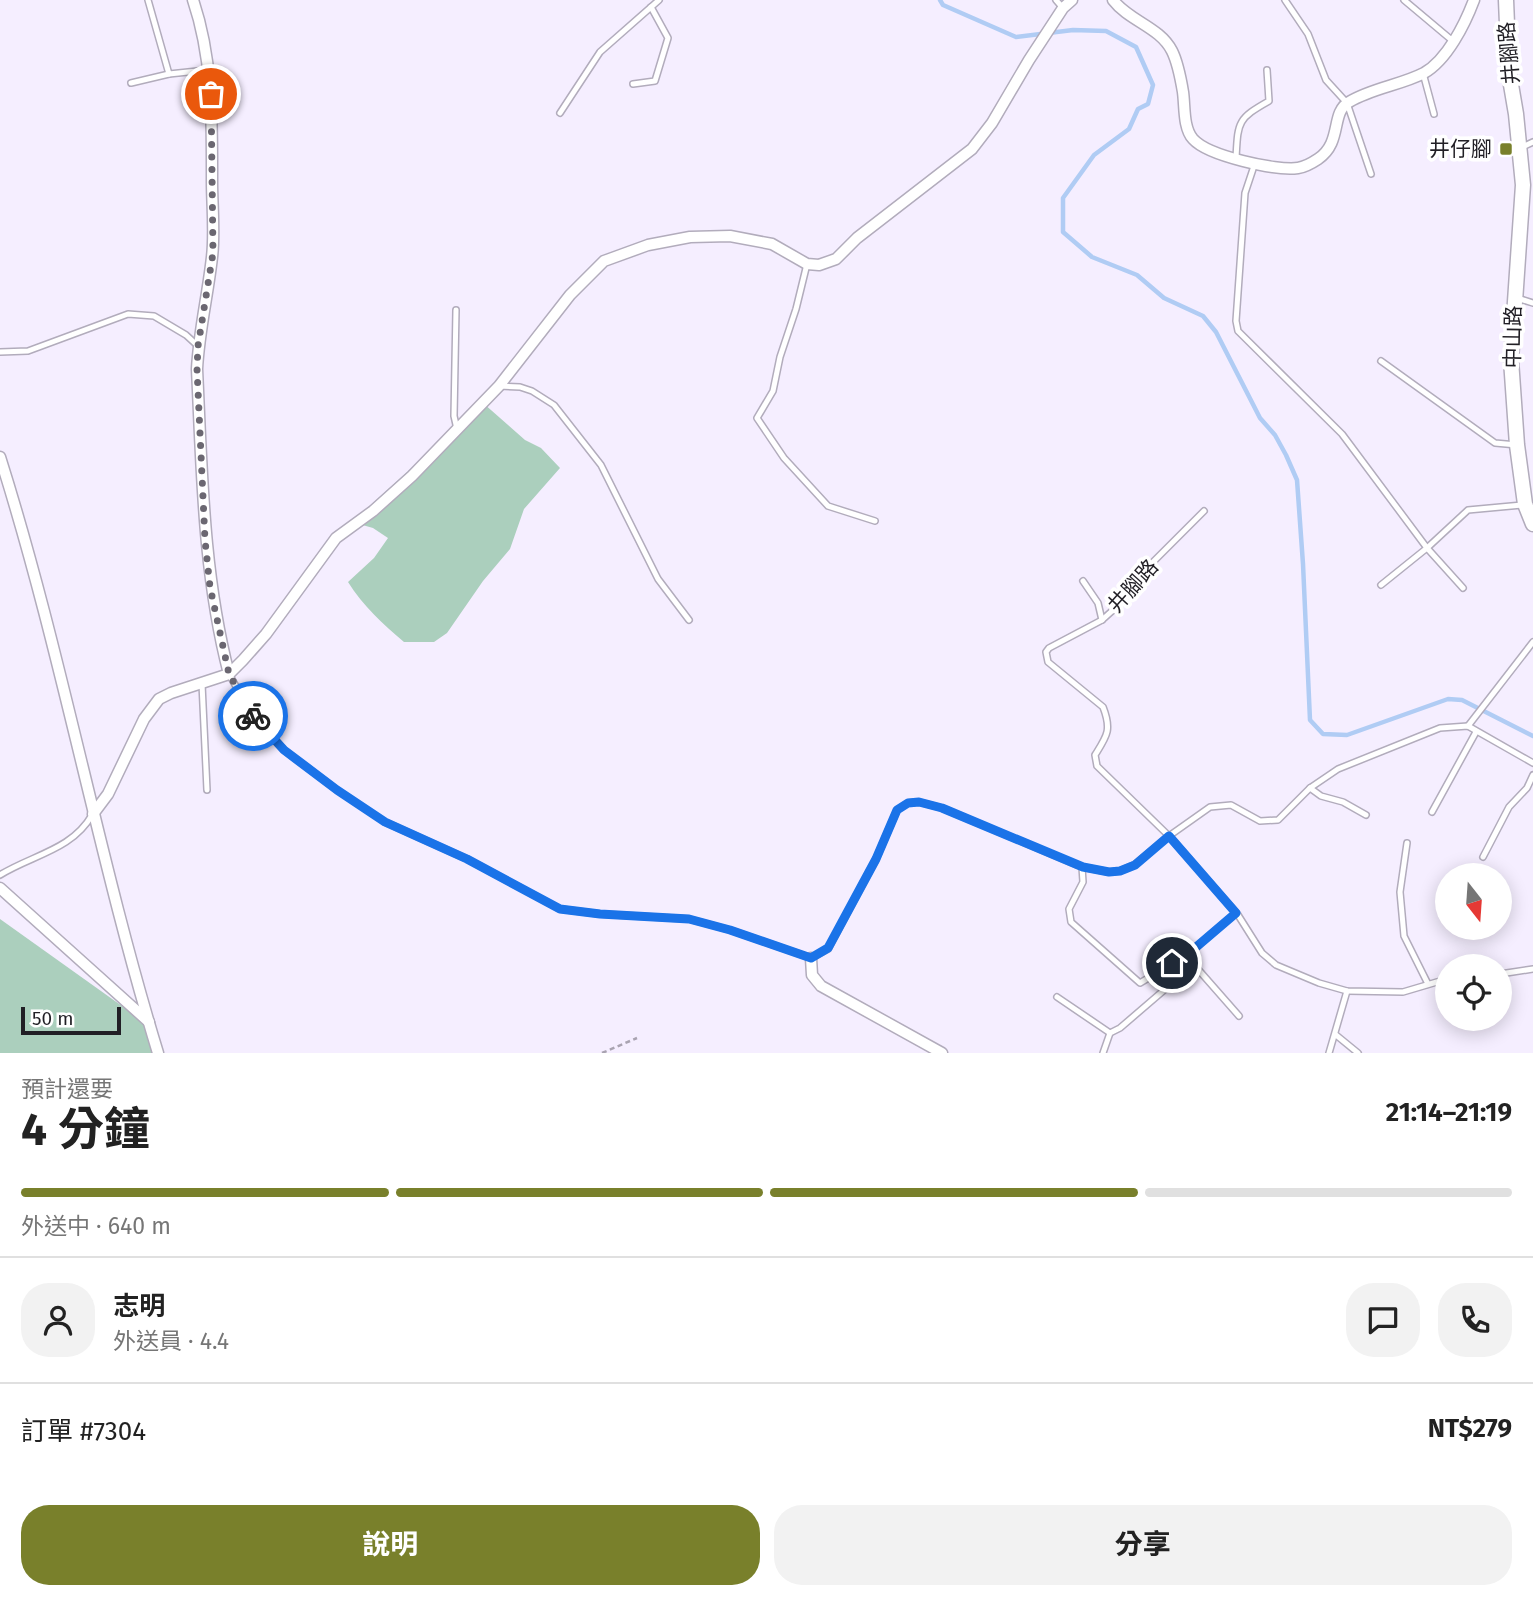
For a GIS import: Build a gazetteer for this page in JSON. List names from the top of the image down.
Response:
{
  "streets": {
    "street": ["井腳路", "中山路"]
  },
  "crossings": [
    ["井腳路", "中山路"]
  ],
  "places": {
    "transit": ["井仔腳"]
  },
  "scale_bar": "50 m",
  "north": "bottom",
  "page": {
    "scale": "50 m",
    "heading": ["4 分鐘", "預計還要", "21:14–21:19"],
    "panel": [
      "志明",
      "外送員 · 4.4",
      "訂單 #7304",
      "NT$279"
    ],
    "bar": "外送中 · 640 m",
    "buttons": ["說明", "分享"]
  }
}
